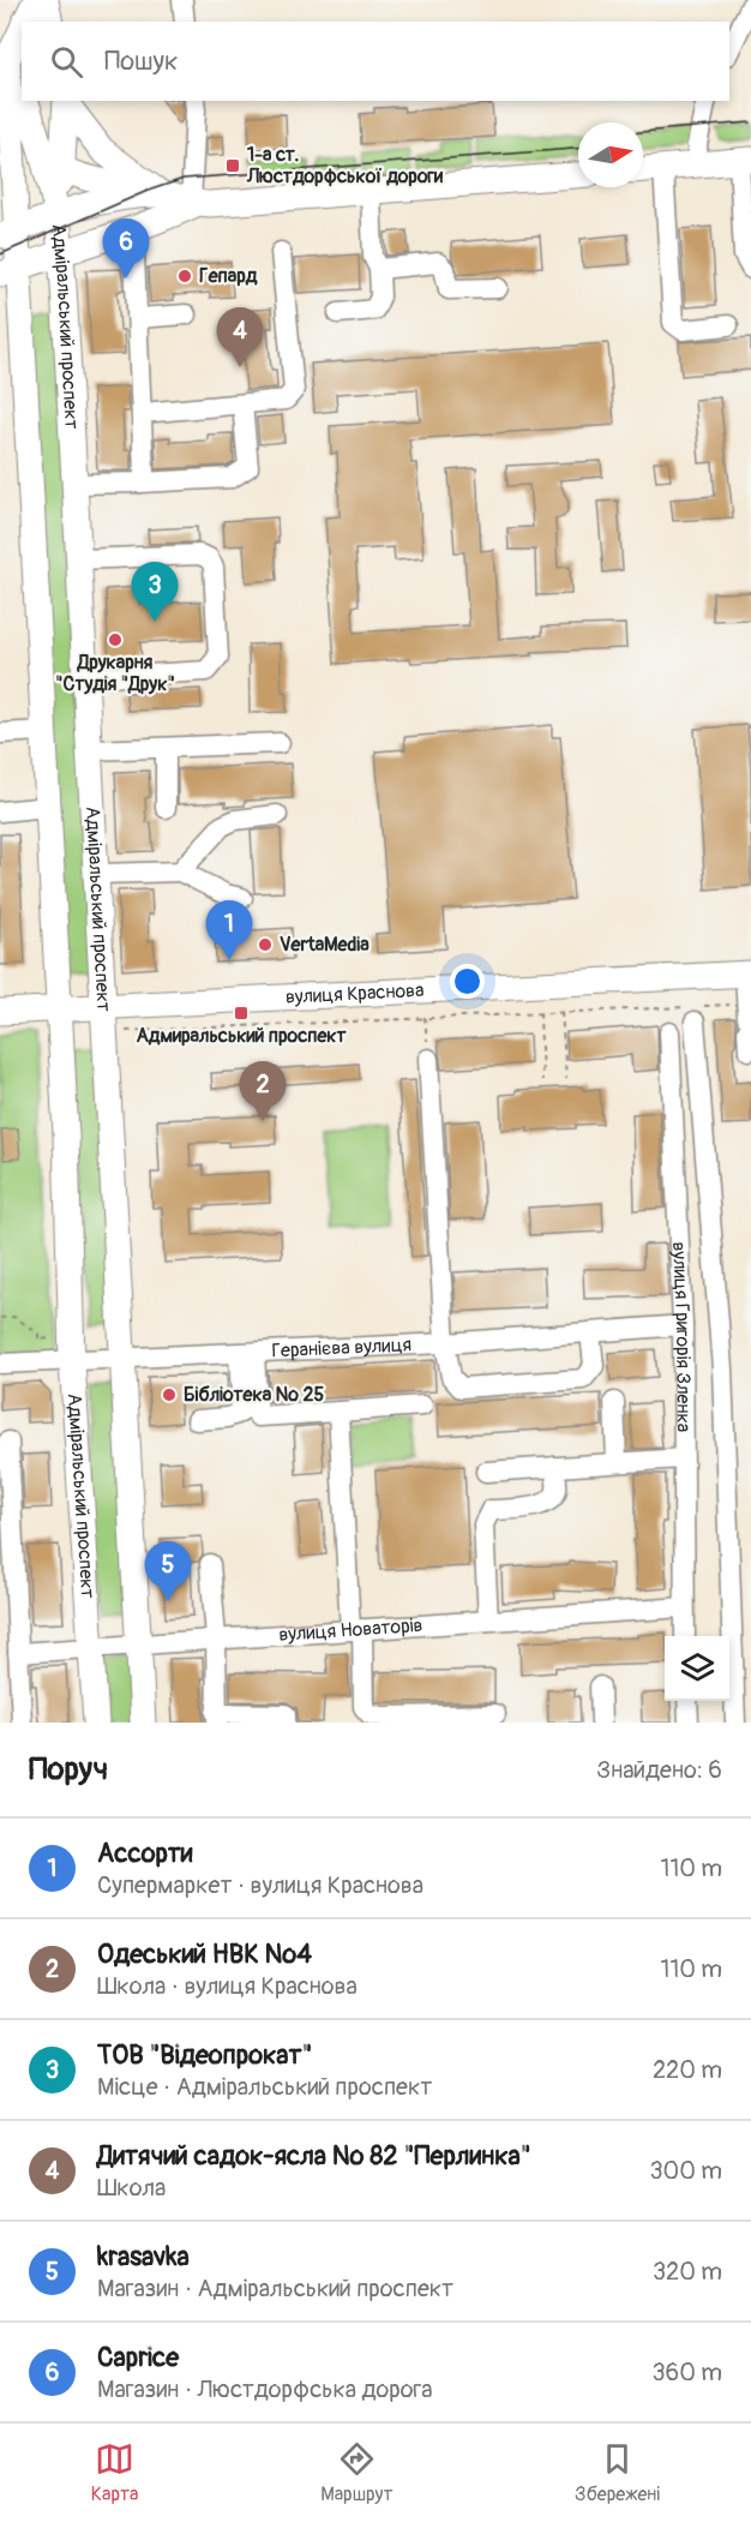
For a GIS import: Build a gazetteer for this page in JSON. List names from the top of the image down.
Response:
{
  "streets": {
    "main road": ["Адміральський проспект", "вулиця Краснова"],
    "street": ["вулиця Григорія Зленка", "Геранієва вулиця", "вулиця Новаторів"]
  },
  "crossings": [
    ["Адміральський проспект", "вулиця Краснова"],
    ["Адміральський проспект", "Геранієва вулиця"],
    ["Адміральський проспект", "вулиця Новаторів"],
    ["вулиця Григорія Зленка", "Геранієва вулиця"],
    ["вулиця Григорія Зленка", "вулиця Новаторів"]
  ],
  "places": {
    "transit": ["1-а ст. Люстдорфської дороги", "Адмиральський проспект"],
    "other": [
      "Гепард",
      "Друкарня \"Студія \"Друк\"",
      "VertaMedia",
      "Бібліотека № 25"
    ]
  },
  "north": "right",
  "page": {
    "search": "Пошук",
    "pins": [
      "6",
      "4",
      "3",
      "1",
      "2",
      "5"
    ],
    "heading": ["Поруч", "Знайдено: 6"],
    "list": [
      {
        "mark": "1",
        "name": "Ассорти",
        "note": "Супермаркет · вулиця Краснова",
        "value": "110 m"
      },
      {
        "mark": "2",
        "name": "Одеський НВК №4",
        "note": "Школа · вулиця Краснова",
        "value": "110 m"
      },
      {
        "mark": "3",
        "name": "ТОВ \"Відеопрокат\"",
        "note": "Місце · Адміральський проспект",
        "value": "220 m"
      },
      {
        "mark": "4",
        "name": "Дитячий садок-ясла № 82 \"Перлинка\"",
        "note": "Школа",
        "value": "300 m"
      },
      {
        "mark": "5",
        "name": "krasavka",
        "note": "Магазин · Адміральський проспект",
        "value": "320 m"
      },
      {
        "mark": "6",
        "name": "Caprice",
        "note": "Магазин · Люстдорфська дорога",
        "value": "360 m"
      }
    ],
    "nav": ["Карта", "Маршрут", "Збережені"]
  }
}
